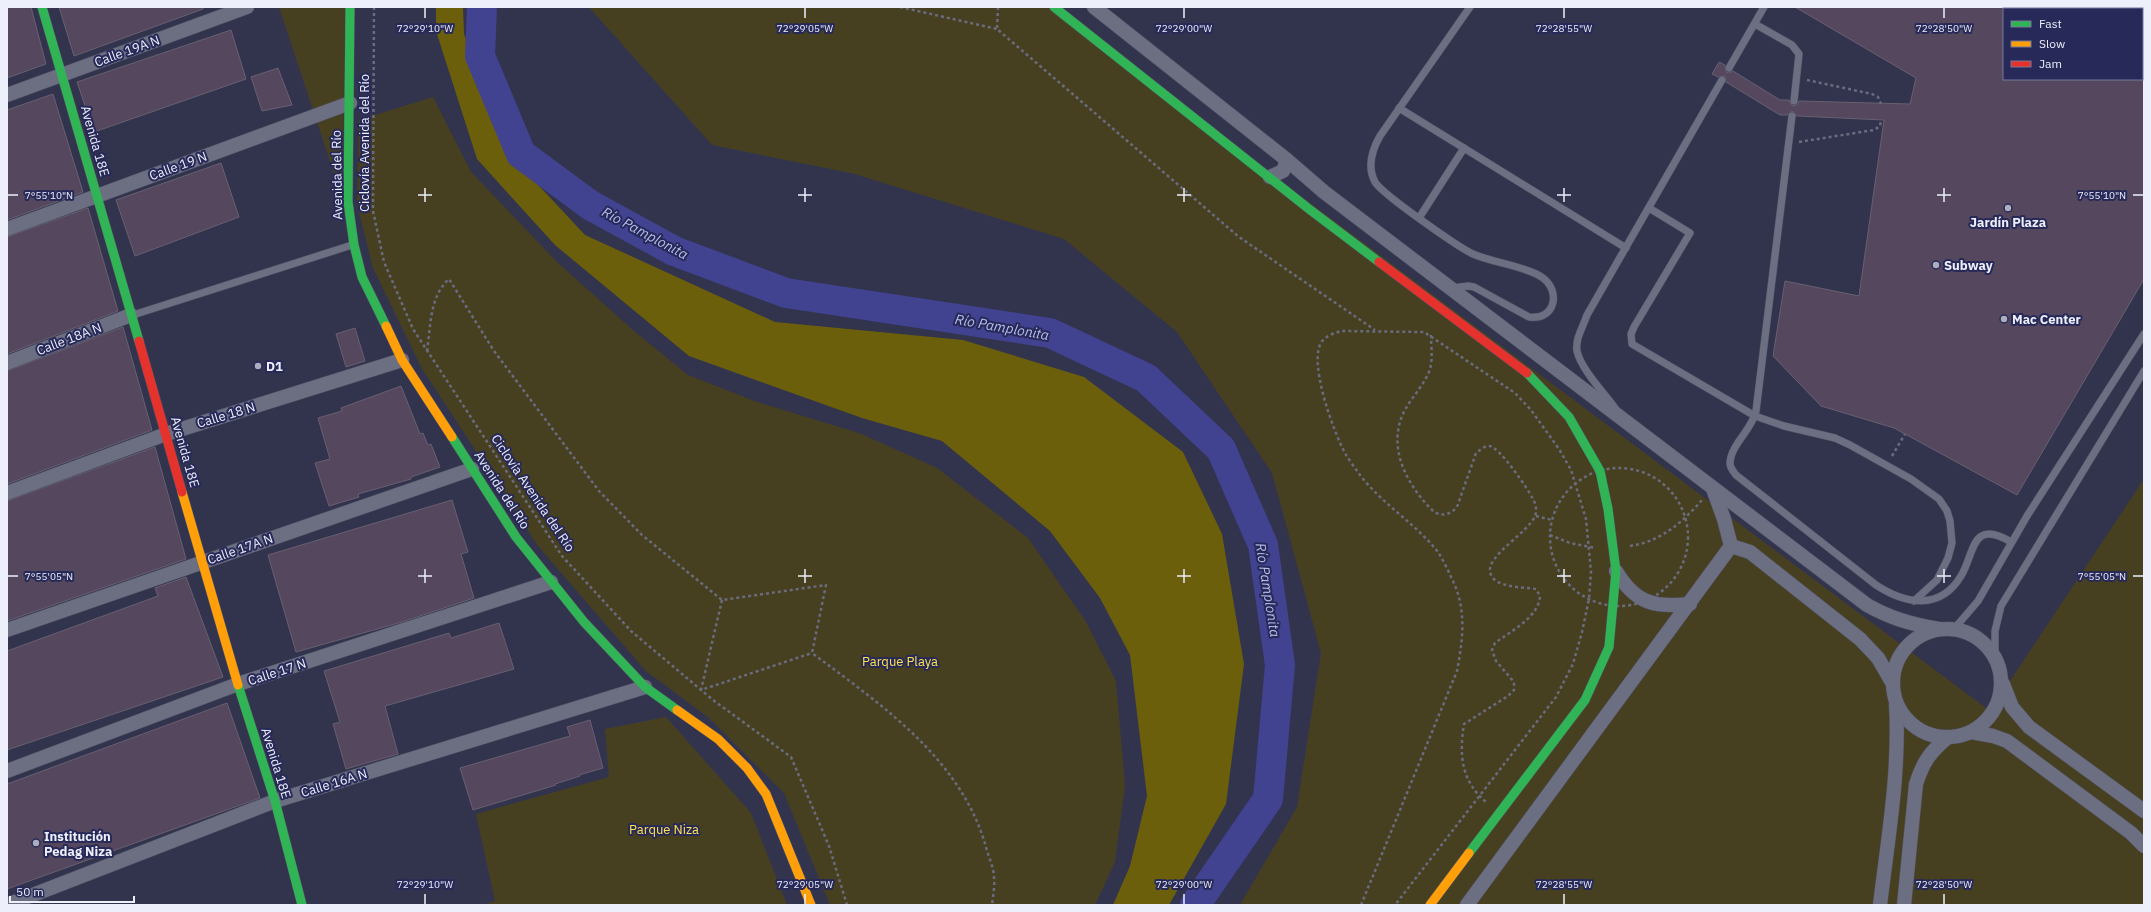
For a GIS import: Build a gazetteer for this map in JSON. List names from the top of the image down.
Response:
{
  "streets": {
    "street": [
      "Calle 19A N",
      "Avenida 18E",
      "Calle 19 N",
      "Avenida del Río",
      "Calle 18A N",
      "Calle 18 N",
      "Calle 17A N",
      "Calle 17 N",
      "Calle 16A N"
    ],
    "path": ["Ciclovía Avenida del Río"]
  },
  "crossings": [
    ["Calle 19A N", "Avenida 18E"],
    ["Avenida 18E", "Calle 19 N"],
    ["Avenida 18E", "Calle 18A N"],
    ["Avenida 18E", "Calle 18 N"],
    ["Avenida 18E", "Calle 17A N"],
    ["Avenida 18E", "Calle 17 N"],
    ["Avenida 18E", "Calle 16A N"],
    ["Calle 19 N", "Avenida del Río"],
    ["Avenida del Río", "Calle 18 N"],
    ["Avenida del Río", "Calle 17A N"],
    ["Avenida del Río", "Calle 17 N"],
    ["Avenida del Río", "Calle 16A N"]
  ],
  "water": ["Río Pamplonita"],
  "parks": ["Parque Playa", "Parque Niza"],
  "places": [
    "Jardín Plaza",
    "Subway",
    "Mac Center",
    "D1",
    "Institución Pedag Niza"
  ],
  "legend": ["Fast", "Slow", "Jam"],
  "scale_bar": "50 m",
  "coordinates": [
    "72°29'10\"W",
    "72°29'05\"W",
    "72°29'00\"W",
    "72°28'55\"W",
    "72°28'50\"W",
    "7°55'10\"N",
    "7°55'05\"N"
  ]
}
